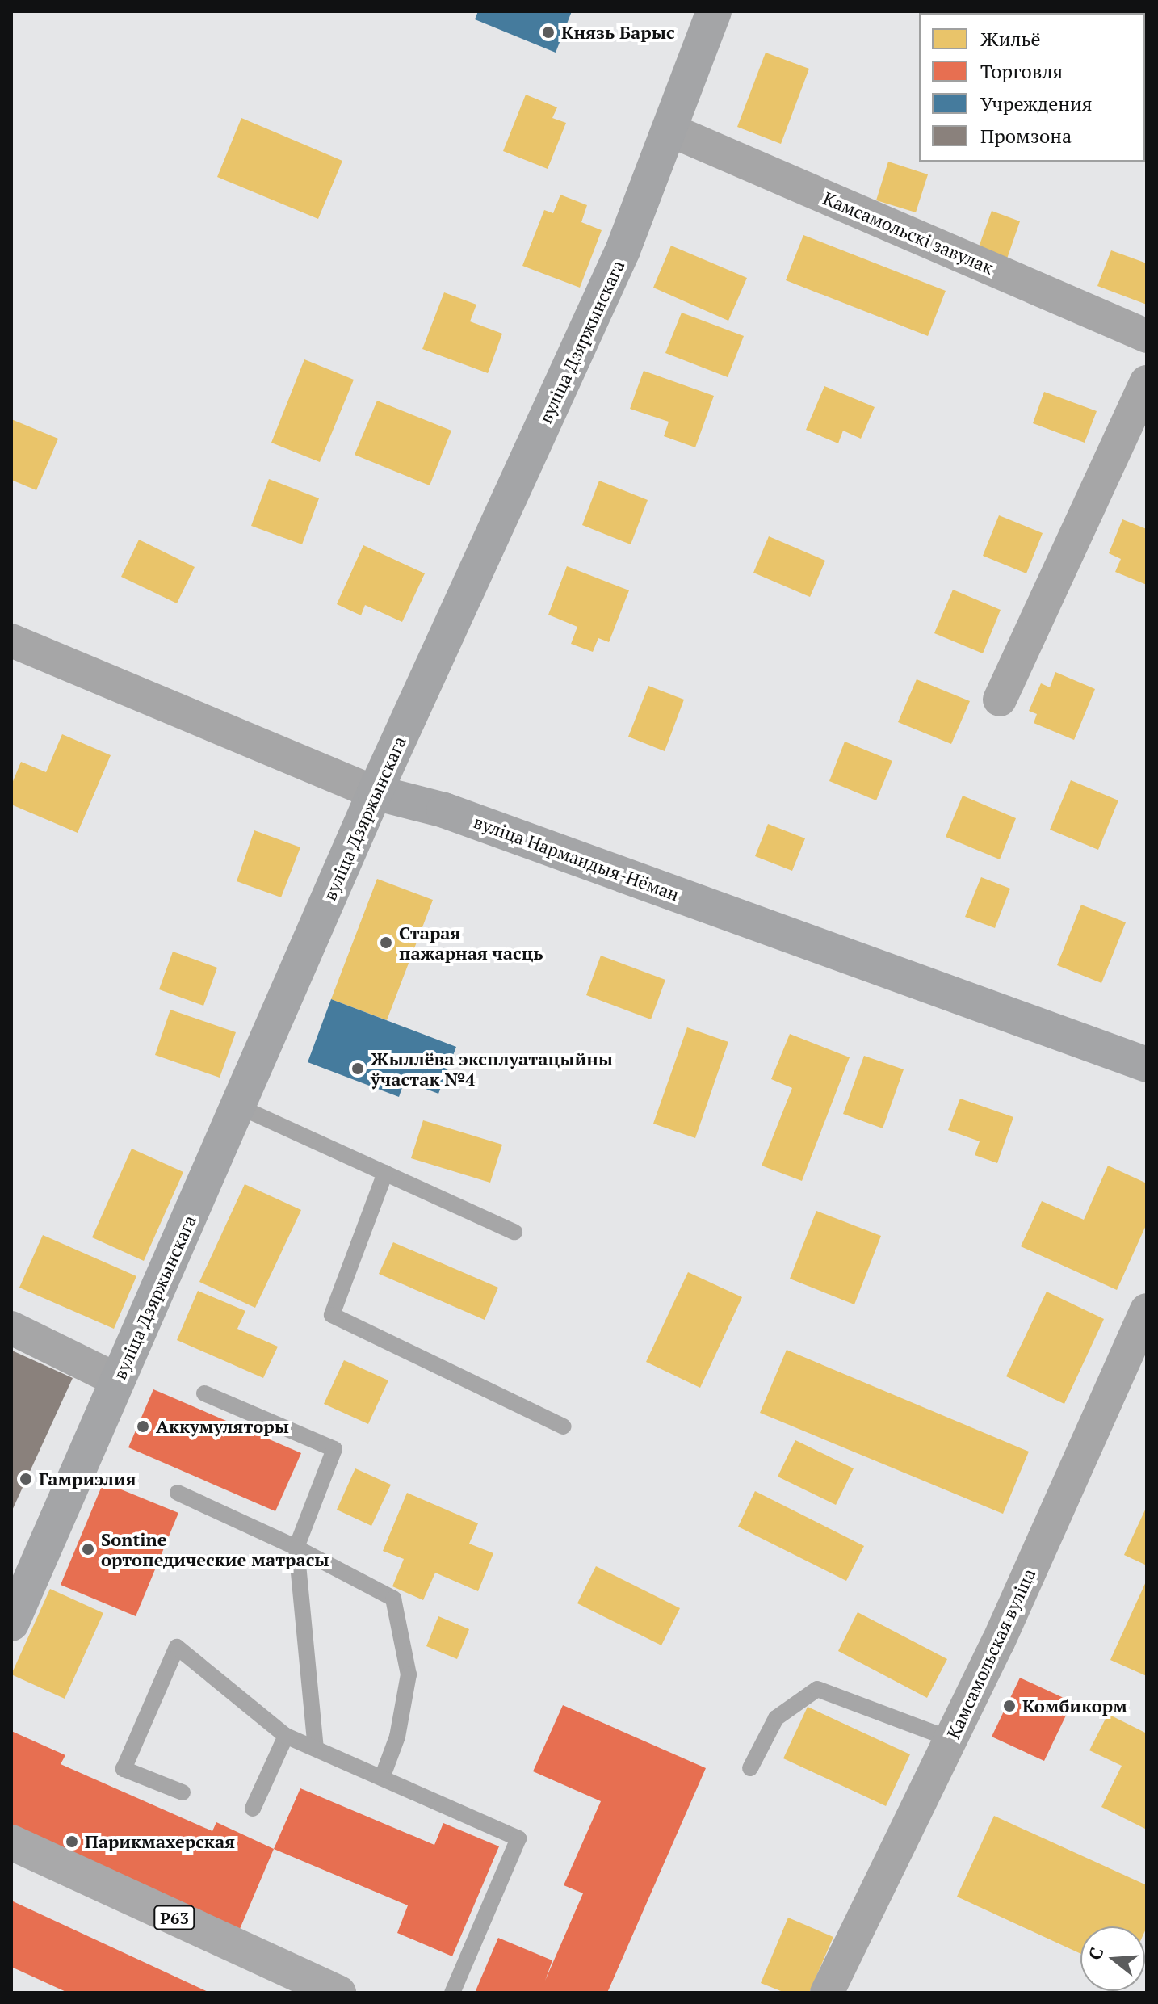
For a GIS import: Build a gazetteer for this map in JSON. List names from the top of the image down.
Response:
{
  "streets": {
    "main road": ["Р63"],
    "street": [
      "Камсамольскі завулак",
      "вуліца Дзяржынскага",
      "вуліца Нармандыя-Нёман",
      "Камсамольская вуліца"
    ]
  },
  "crossings": [
    ["Камсамольскі завулак", "вуліца Дзяржынскага"],
    ["вуліца Дзяржынскага", "вуліца Нармандыя-Нёман"]
  ],
  "places": [
    "Князь Барыс",
    "Старая пажарная часць",
    "Жыллёва эксплуатацыйны ўчастак №4",
    "Аккумуляторы",
    "Гамриэлия",
    "Sontine ортопедические матрасы",
    "Комбикорм",
    "Парикмахерская"
  ],
  "legend": [
    "Жильё",
    "Торговля",
    "Учреждения",
    "Промзона"
  ],
  "north": "left"
}
